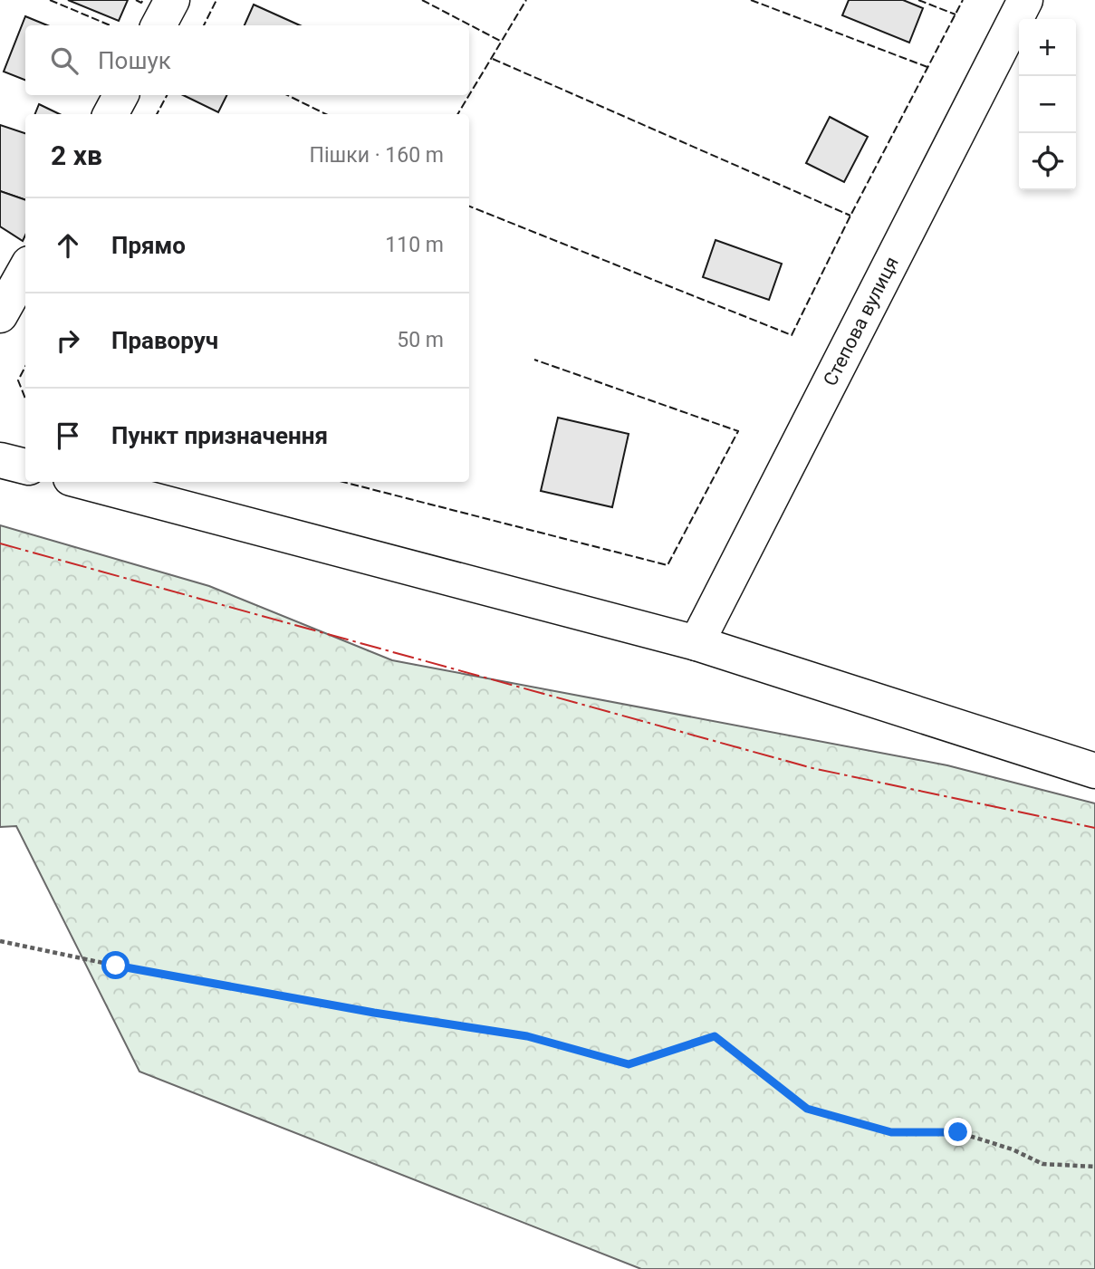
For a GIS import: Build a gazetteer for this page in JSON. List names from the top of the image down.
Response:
{
  "streets": {
    "street": ["Степова вулиця"]
  },
  "page": {
    "map_buttons": ["+", "−"],
    "search": "Пошук",
    "heading": ["2 хв", "Пішки · 160 m"],
    "list": [
      ["Прямо", "110 m"],
      ["Праворуч", "50 m"],
      "Пункт призначення"
    ]
  }
}
